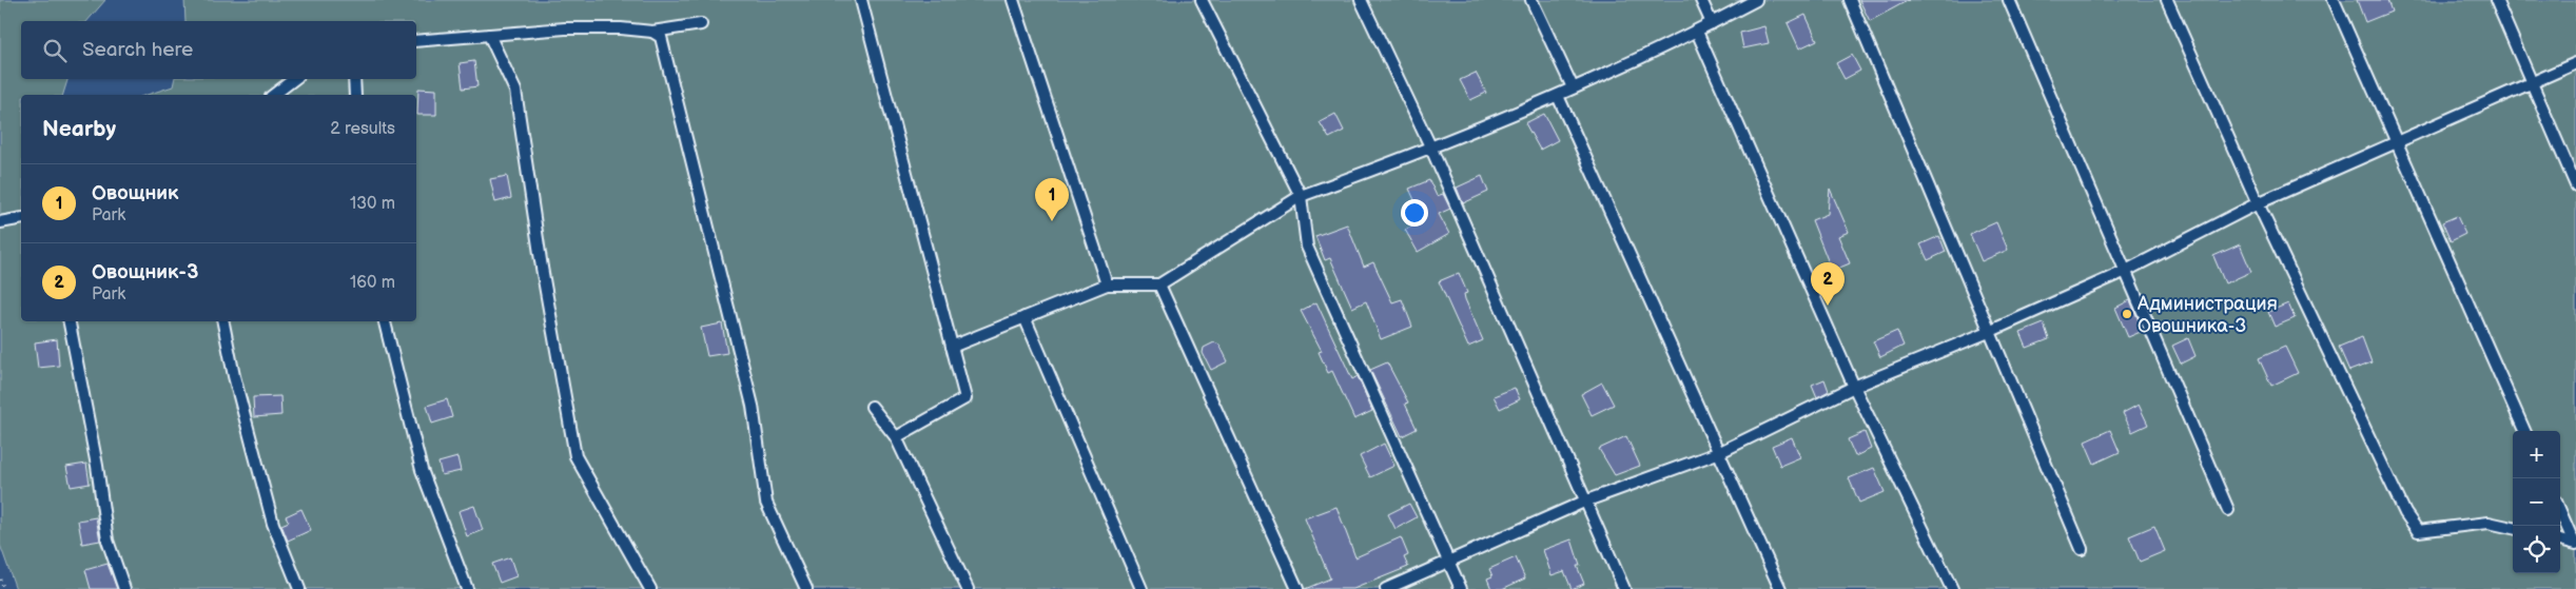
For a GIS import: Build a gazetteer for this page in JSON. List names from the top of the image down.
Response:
{
  "places": ["Администрация Овошника-3"],
  "page": {
    "search": "Search here",
    "heading": ["Nearby", "2 results"],
    "list": [
      {
        "mark": "1",
        "name": "Овощник",
        "note": "Park",
        "value": "130 m"
      },
      {
        "mark": "2",
        "name": "Овощник-3",
        "note": "Park",
        "value": "160 m"
      }
    ],
    "pins": ["1", "2"],
    "map_buttons": ["+", "−"]
  }
}
